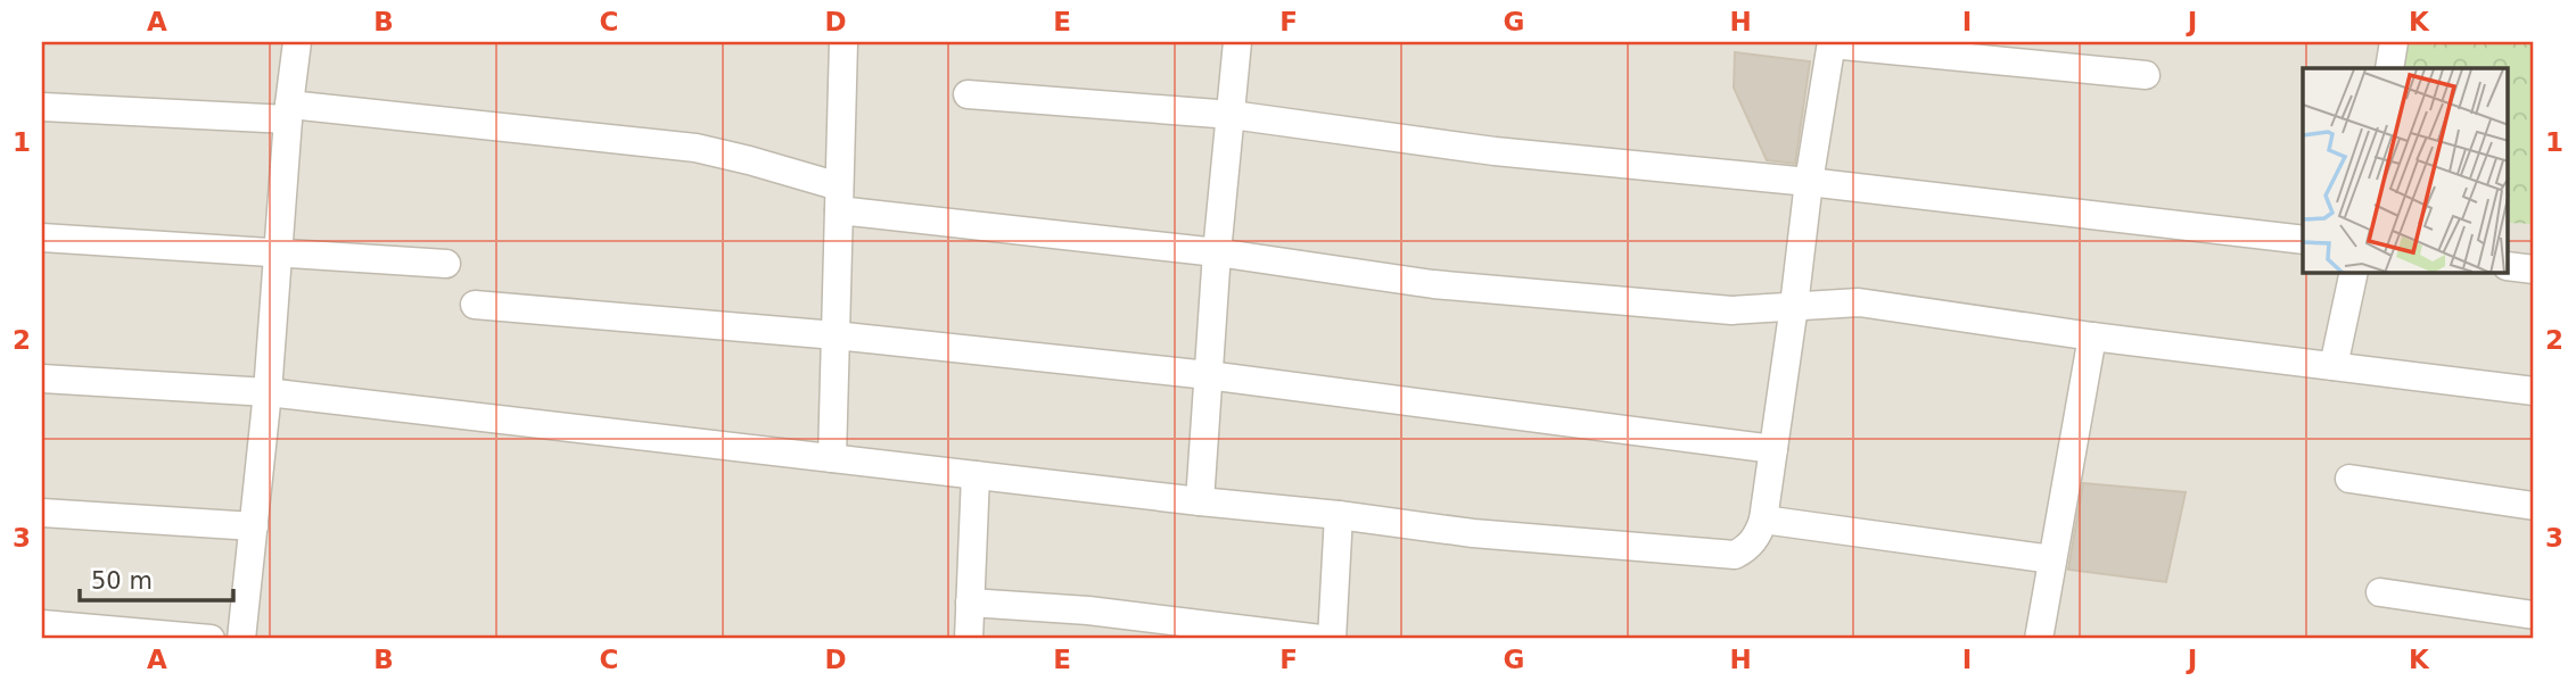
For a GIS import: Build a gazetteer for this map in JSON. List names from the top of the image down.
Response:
{
  "scale_bar": "50 m",
  "grid": {
    "columns": [
      "A",
      "B",
      "C",
      "D",
      "E",
      "F",
      "G",
      "H",
      "I",
      "J",
      "K"
    ],
    "rows": ["1", "2", "3"]
  }
}
